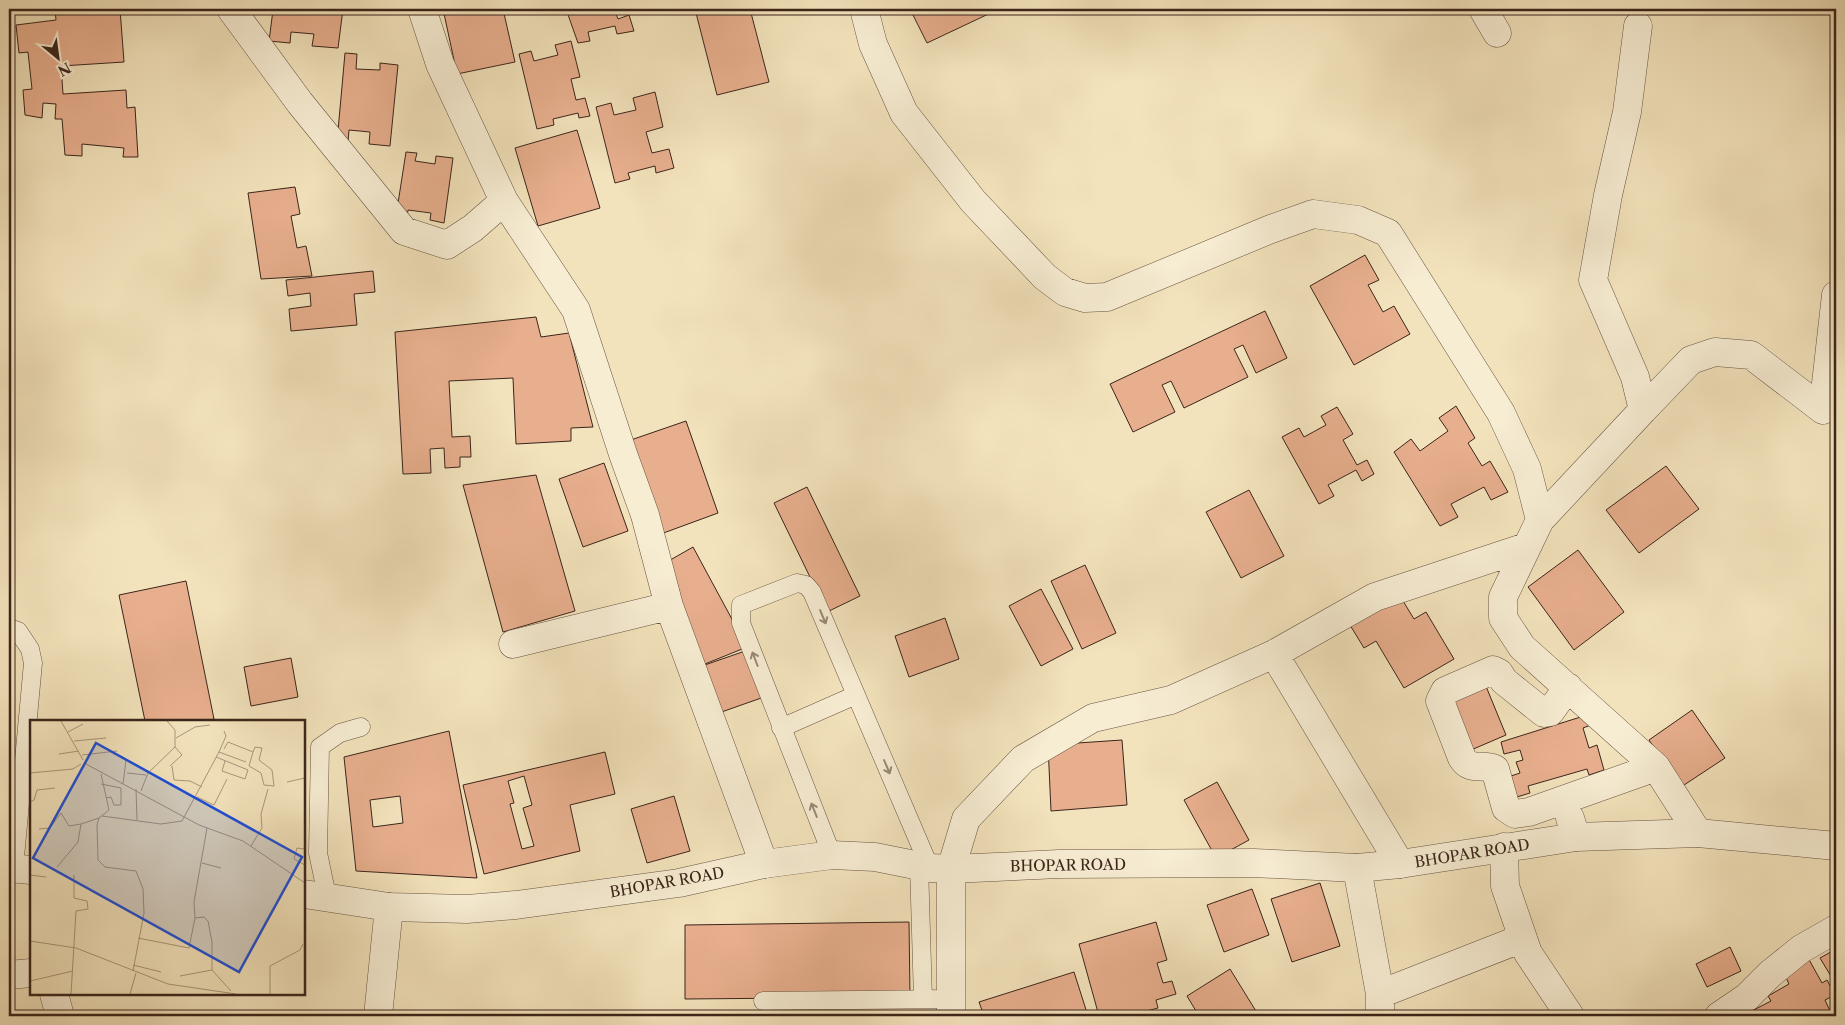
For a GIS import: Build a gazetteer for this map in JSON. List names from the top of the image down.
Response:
{
  "streets": {
    "street": ["BHOPAR ROAD"]
  },
  "north": "bottom right"
}
